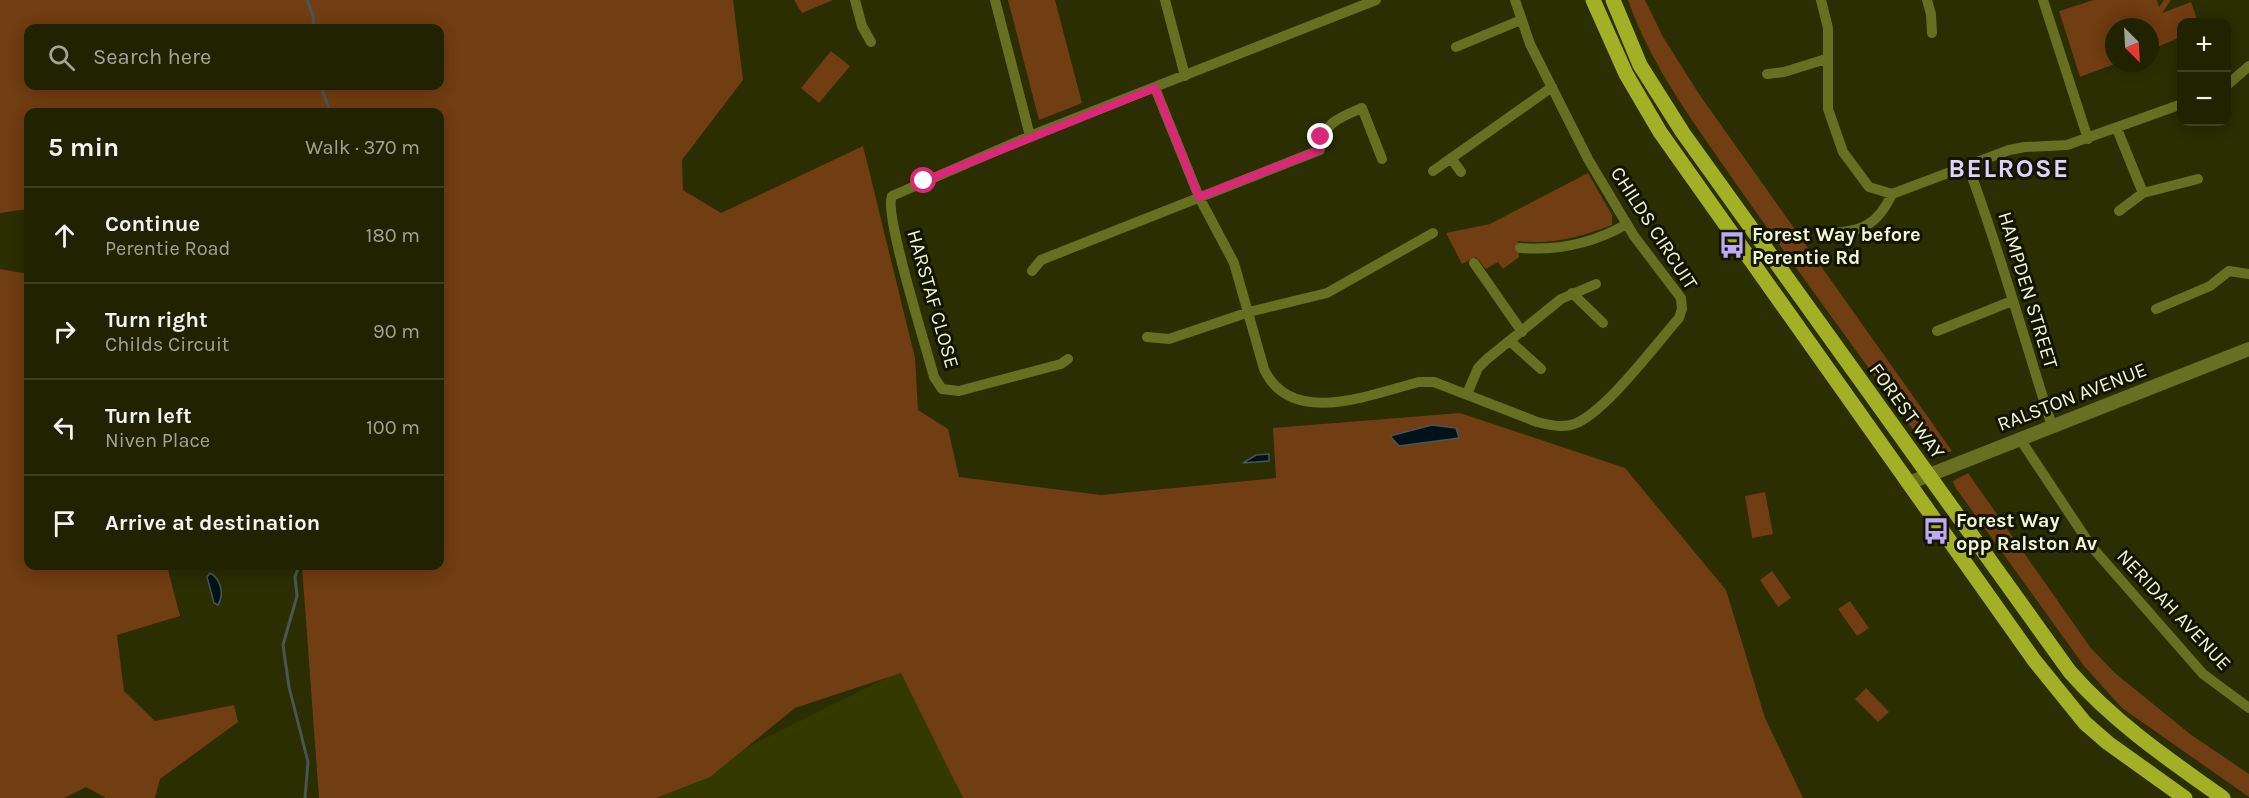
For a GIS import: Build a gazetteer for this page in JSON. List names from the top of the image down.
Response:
{
  "streets": {
    "main road": ["FOREST WAY"],
    "street": [
      "CHILDS CIRCUIT",
      "HAMPDEN STREET",
      "HARSTAF CLOSE",
      "RALSTON AVENUE",
      "NERIDAH AVENUE"
    ]
  },
  "crossings": [
    ["HAMPDEN STREET", "RALSTON AVENUE"],
    ["RALSTON AVENUE", "FOREST WAY"],
    ["RALSTON AVENUE", "NERIDAH AVENUE"]
  ],
  "districts": ["BELROSE"],
  "places": {
    "bus stop": ["Forest Way before Perentie Rd", "Forest Way opp Ralston Av"]
  },
  "north": "bottom right",
  "page": {
    "map_buttons": ["+", "−"],
    "search": "Search here",
    "heading": ["5 min", "Walk · 370 m"],
    "list": [
      ["Continue", "Perentie Road", "180 m"],
      ["Turn right", "Childs Circuit", "90 m"],
      ["Turn left", "Niven Place", "100 m"],
      "Arrive at destination"
    ]
  }
}
